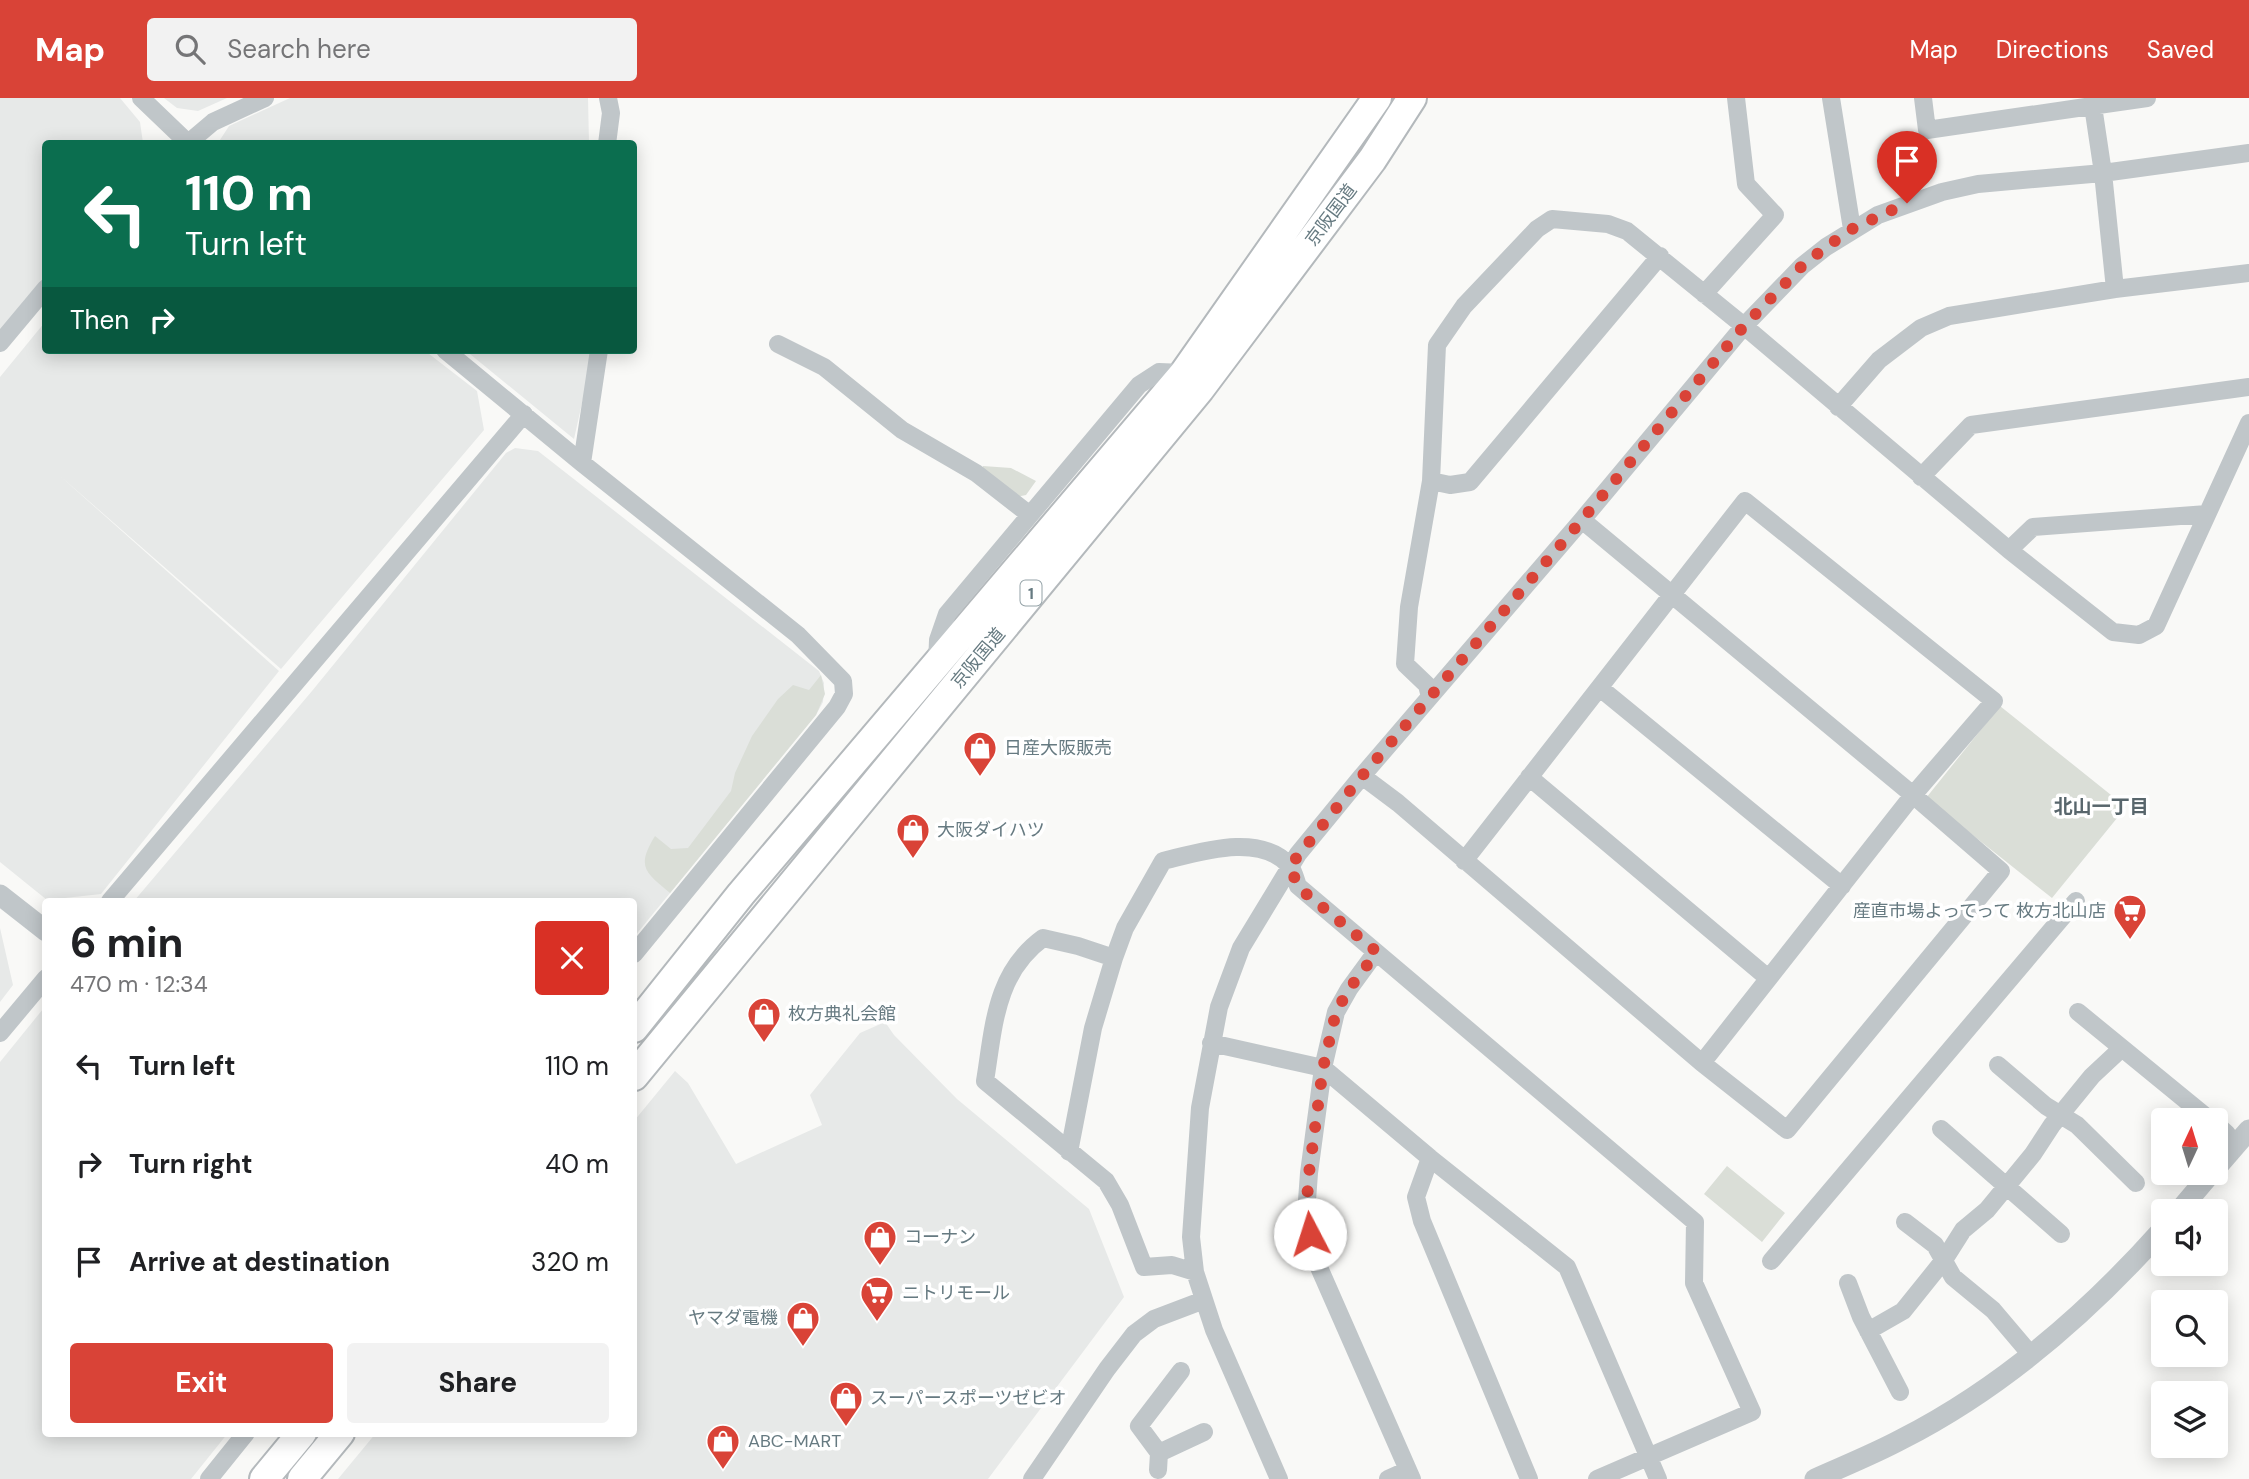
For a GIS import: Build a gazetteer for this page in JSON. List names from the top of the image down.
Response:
{
  "streets": {
    "highway": ["京阪国道", "1"]
  },
  "districts": ["北山一丁目"],
  "places": {
    "shop": [
      "日産大阪販売",
      "大阪ダイハツ",
      "枚方典礼会館",
      "コーナン",
      "ヤマダ電機",
      "スーパースポーツゼビオ",
      "ABC-MART"
    ],
    "supermarket": ["産直市場よってって 枚方北山店", "ニトリモール"]
  },
  "north": "top",
  "page": {
    "header": "Map",
    "search": "Search here",
    "nav": ["Map", "Directions", "Saved"],
    "turn": ["110 m", "Turn left"],
    "then": "Then",
    "heading": ["6 min", "470 m · 12:34"],
    "list": [
      {
        "name": "Turn left",
        "value": "110 m"
      },
      {
        "name": "Turn right",
        "value": "40 m"
      },
      {
        "name": "Arrive at destination",
        "value": "320 m"
      }
    ],
    "buttons": ["Exit", "Share"]
  }
}
